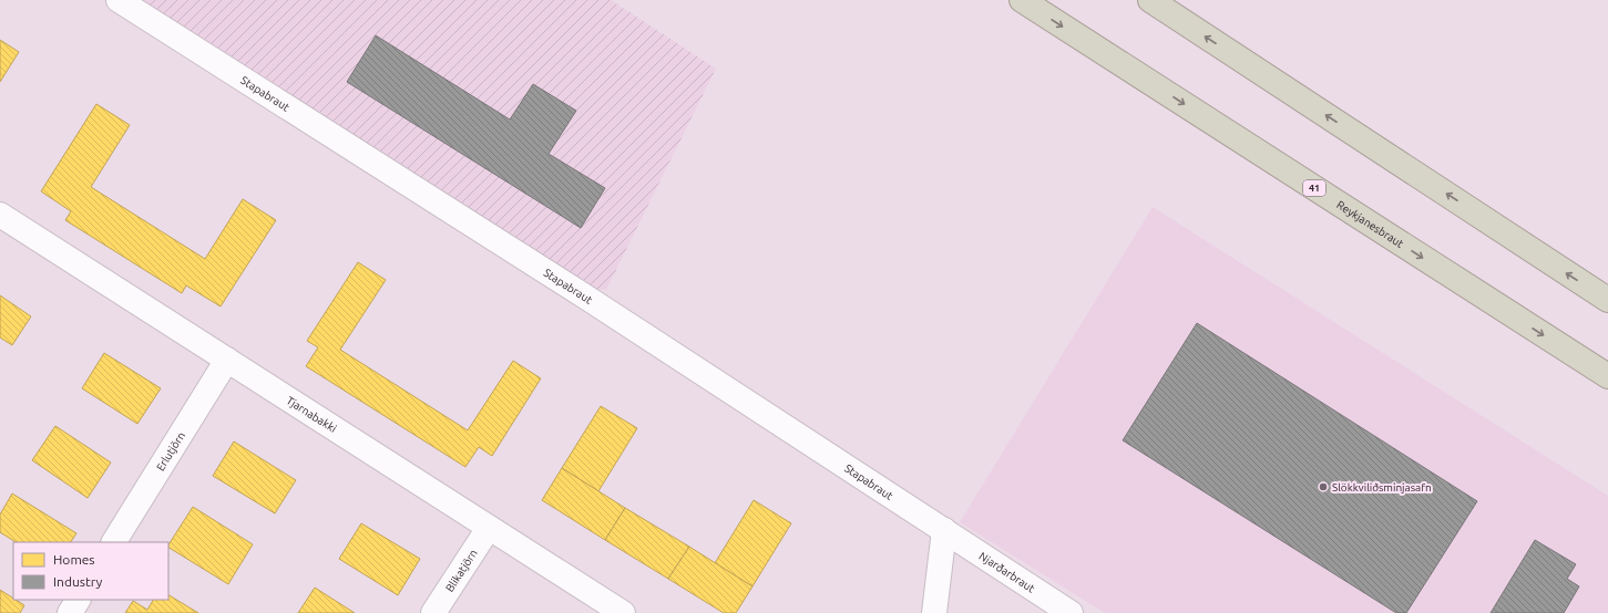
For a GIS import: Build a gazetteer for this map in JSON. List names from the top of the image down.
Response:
{
  "streets": {
    "highway": ["41", "Reykjanesbraut"],
    "street": [
      "Stapabraut",
      "Tjarnabakki",
      "Erlutjörn",
      "Blikatjörn",
      "Njarðarbraut"
    ]
  },
  "crossings": [
    ["Stapabraut", "Njarðarbraut"],
    ["Tjarnabakki", "Erlutjörn"],
    ["Tjarnabakki", "Blikatjörn"]
  ],
  "places": ["Slökkviliðsminjasafn"],
  "legend": ["Homes", "Industry"]
}
